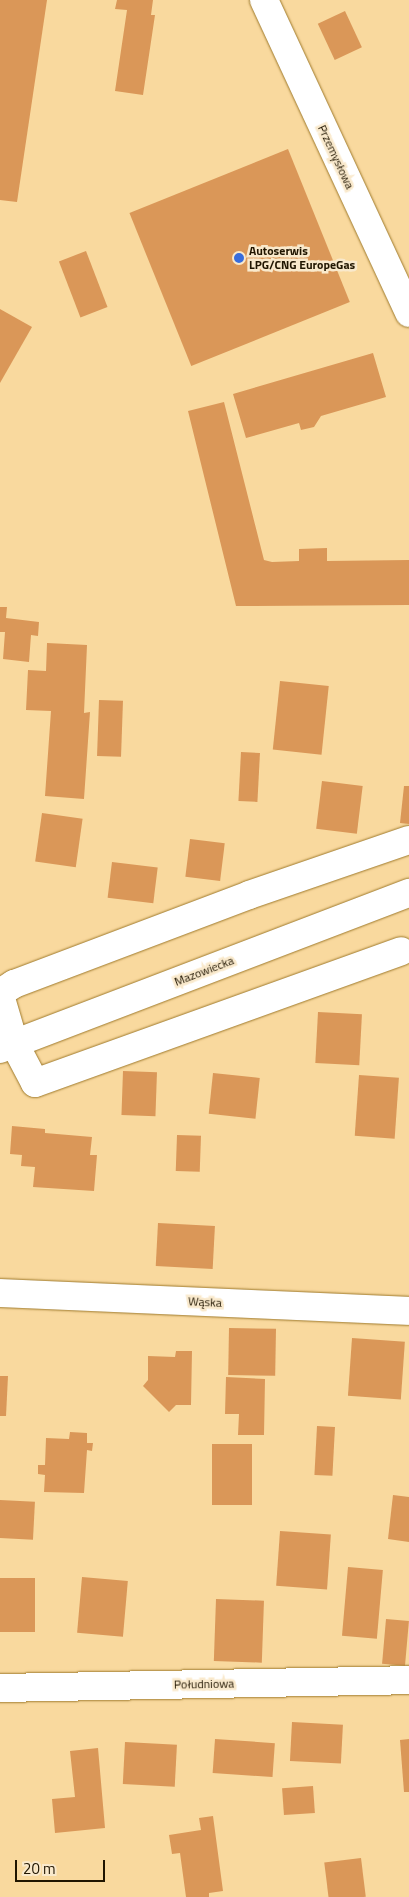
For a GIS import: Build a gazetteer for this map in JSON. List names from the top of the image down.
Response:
{
  "streets": {
    "street": [
      "Przemysłowa",
      "Mazowiecka",
      "Wąska",
      "Południowa"
    ]
  },
  "places": ["Autoserwis LPG/CNG EuropeGas"],
  "scale_bar": "20 m"
}
